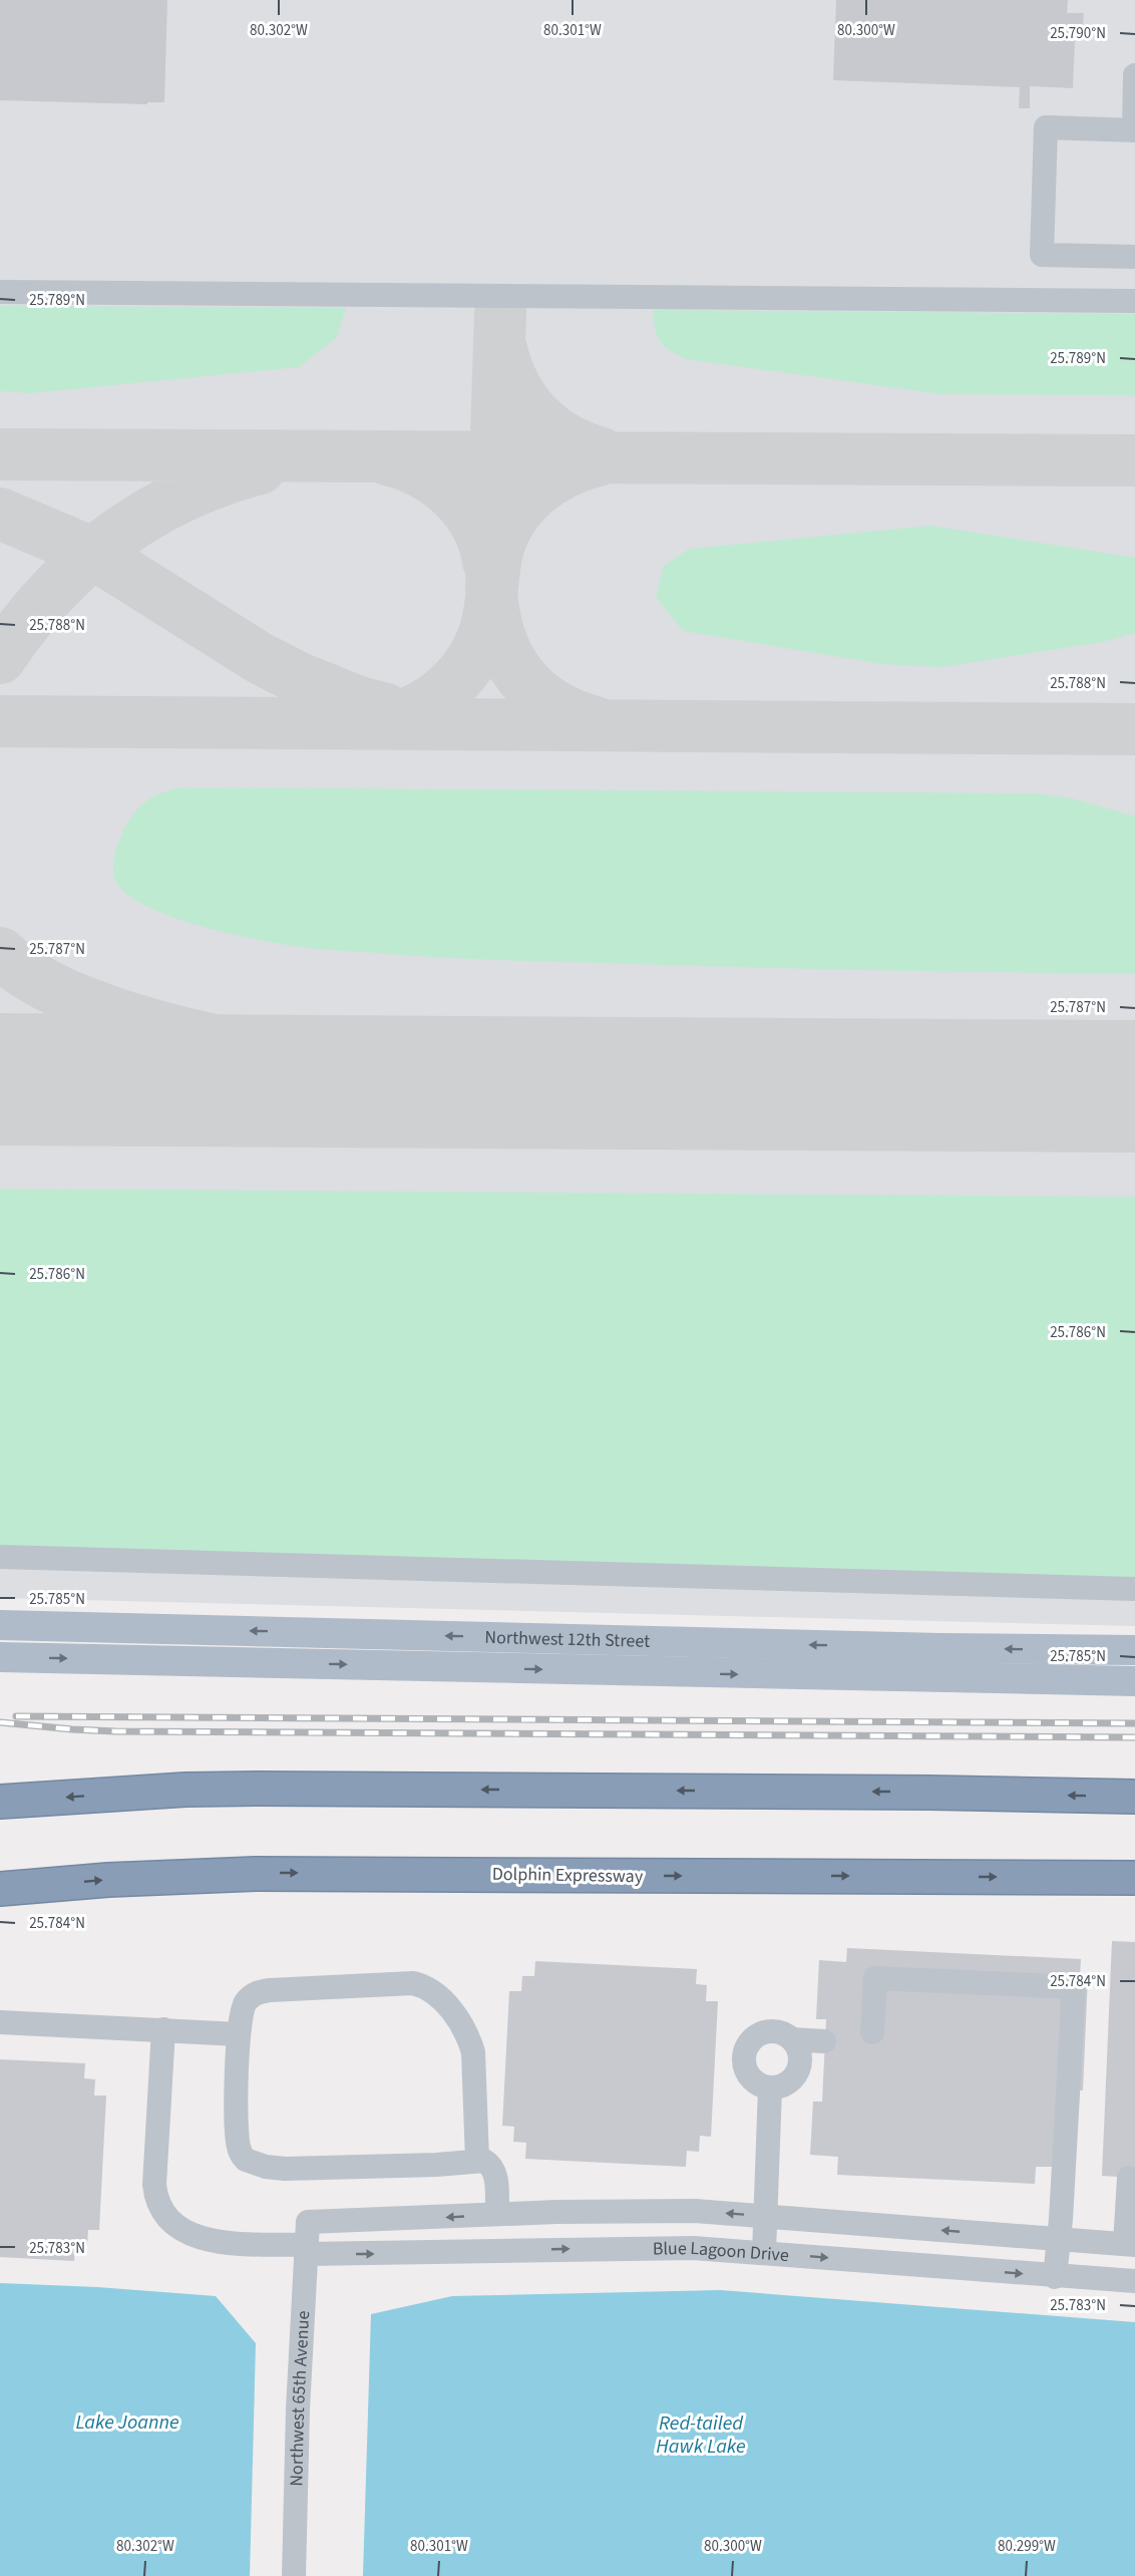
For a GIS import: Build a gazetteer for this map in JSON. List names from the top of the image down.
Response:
{
  "streets": {
    "highway": ["Dolphin Expressway"],
    "main road": ["Northwest 12th Street"],
    "street": ["Blue Lagoon Drive", "Northwest 65th Avenue"]
  },
  "crossings": [
    ["Blue Lagoon Drive", "Northwest 65th Avenue"]
  ],
  "water": ["Lake Joanne", "Red-tailed Hawk Lake"],
  "coordinates": [
    "80.302°W",
    "80.301°W",
    "80.300°W",
    "25.790°N",
    "25.789°N",
    "25.788°N",
    "25.787°N",
    "25.786°N",
    "25.785°N",
    "25.784°N",
    "25.783°N",
    "80.299°W"
  ]
}
